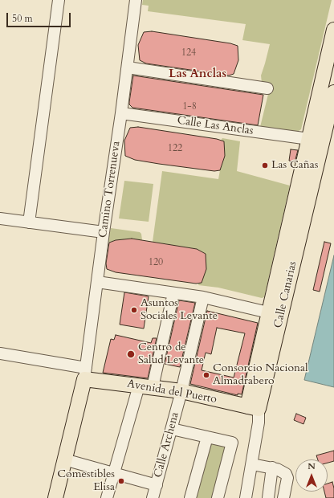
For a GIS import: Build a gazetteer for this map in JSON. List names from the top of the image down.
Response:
{
  "streets": {
    "main road": ["Calle Canarias", "Avenida del Puerto"],
    "street": ["Calle Las Anclas", "Camino Torrenueva", "Calle Archena"]
  },
  "crossings": [
    ["Calle Las Anclas", "Camino Torrenueva"],
    ["Calle Las Anclas", "Calle Canarias"],
    ["Camino Torrenueva", "Avenida del Puerto"],
    ["Calle Canarias", "Avenida del Puerto"],
    ["Avenida del Puerto", "Calle Archena"]
  ],
  "districts": ["Las Anclas"],
  "places": [
    "Las Cañas",
    "Asuntos Sociales Levante",
    "Centro de Salud Levante",
    "Consorcio Nacional Almadrabero",
    "Comestibles Elisa"
  ],
  "house_numbers": [
    "124",
    "1-8",
    "122",
    "120"
  ],
  "scale_bar": "50 m",
  "north": "top"
}
